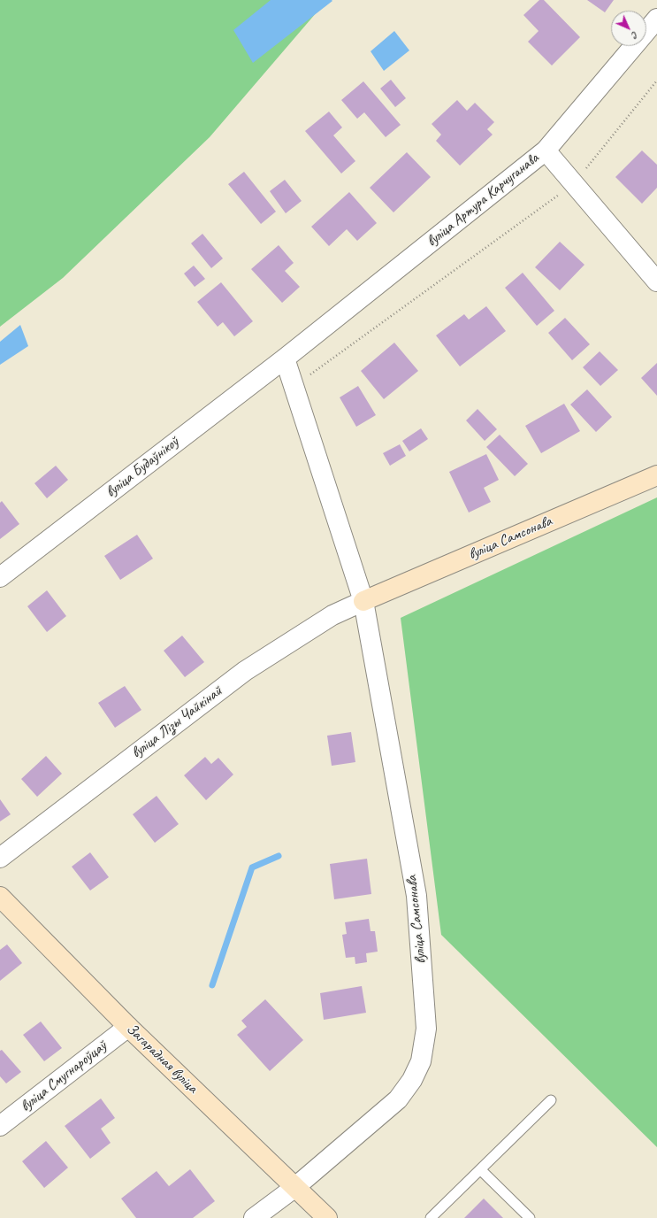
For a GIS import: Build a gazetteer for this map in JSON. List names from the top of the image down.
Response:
{
  "streets": {
    "street": [
      "вуліца Артура Карчуганава",
      "вуліца Будаўнікоў",
      "вуліца Самсонава",
      "вуліца Лізы Чайкінай",
      "Загарадная вуліца",
      "вуліца Смугнароўцаў"
    ]
  },
  "crossings": [
    ["вуліца Артура Карчуганава", "вуліца Будаўнікоў"],
    ["вуліца Артура Карчуганава", "вуліца Самсонава"],
    ["вуліца Будаўнікоў", "вуліца Самсонава"],
    ["вуліца Самсонава", "вуліца Лізы Чайкінай"],
    ["вуліца Самсонава", "Загарадная вуліца"],
    ["Загарадная вуліца", "вуліца Смугнароўцаў"]
  ],
  "north": "bottom right"
}
